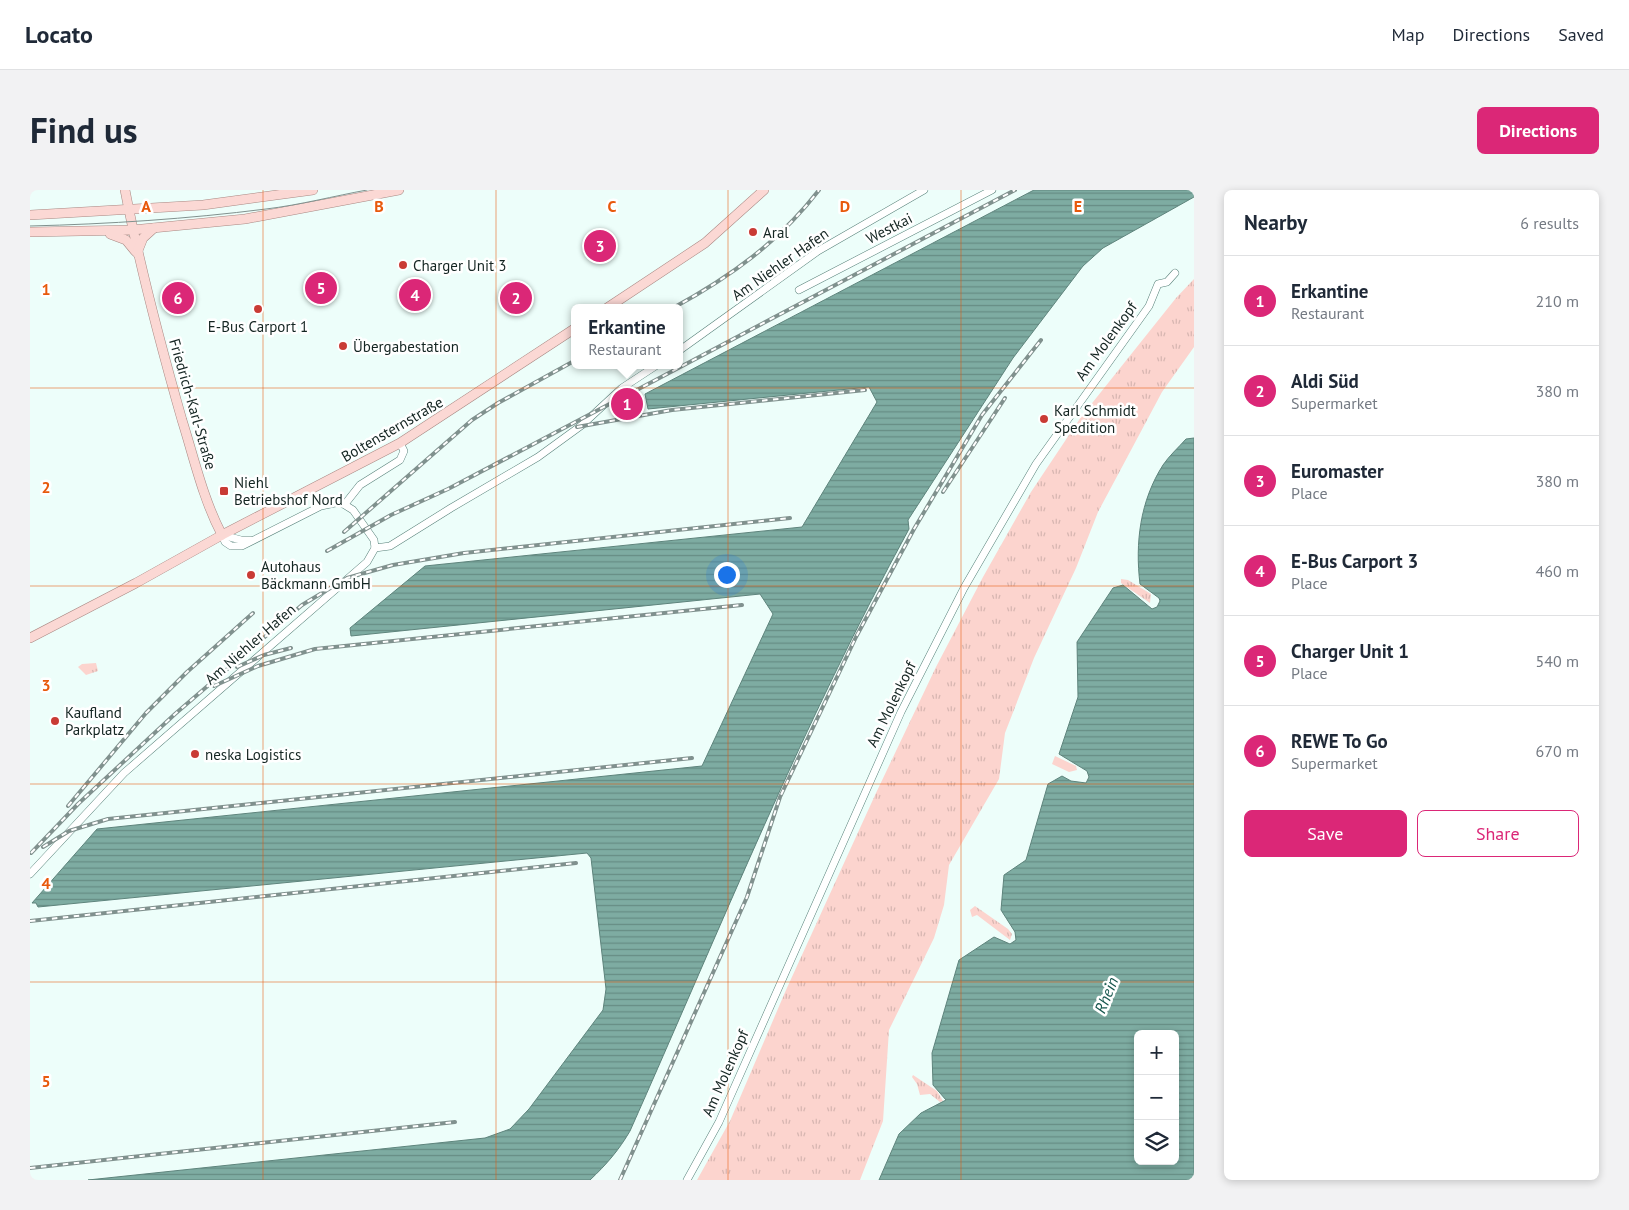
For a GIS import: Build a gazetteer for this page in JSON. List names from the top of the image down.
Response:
{
  "streets": {
    "main road": ["Friedrich-Karl-Straße", "Boltensternstraße"],
    "street": ["Westkai", "Am Niehler Hafen", "Am Molenkopf"]
  },
  "crossings": [
    ["Friedrich-Karl-Straße", "Boltensternstraße"]
  ],
  "water": ["Rhein"],
  "places": {
    "other": [
      "Aral",
      "Charger Unit 3",
      "E-Bus Carport 1",
      "Übergabestation",
      "Karl Schmidt Spedition",
      "Autohaus Bäckmann GmbH",
      "Kaufland Parkplatz",
      "neska Logistics"
    ],
    "transit": ["Niehl Betriebshof Nord"]
  },
  "page": {
    "header": "Locato",
    "nav": ["Map", "Directions", "Saved"],
    "title": "Find us",
    "buttons": [
      "Directions",
      ["Save", "Share"]
    ],
    "heading": ["Nearby", "6 results"],
    "pins": [
      "3",
      "5",
      "4",
      "2",
      "6",
      "1"
    ],
    "list": [
      {
        "mark": "1",
        "name": "Erkantine",
        "note": "Restaurant",
        "value": "210 m"
      },
      {
        "mark": "2",
        "name": "Aldi Süd",
        "note": "Supermarket",
        "value": "380 m"
      },
      {
        "mark": "3",
        "name": "Euromaster",
        "note": "Place",
        "value": "380 m"
      },
      {
        "mark": "4",
        "name": "E-Bus Carport 3",
        "note": "Place",
        "value": "460 m"
      },
      {
        "mark": "5",
        "name": "Charger Unit 1",
        "note": "Place",
        "value": "540 m"
      },
      {
        "mark": "6",
        "name": "REWE To Go",
        "note": "Supermarket",
        "value": "670 m"
      }
    ],
    "popup": ["Erkantine", "Restaurant"],
    "map_buttons": ["+", "−"]
  },
  "grid": {
    "columns": [
      "A",
      "B",
      "C",
      "D",
      "E"
    ],
    "rows": [
      "1",
      "2",
      "3",
      "4",
      "5"
    ]
  }
}
